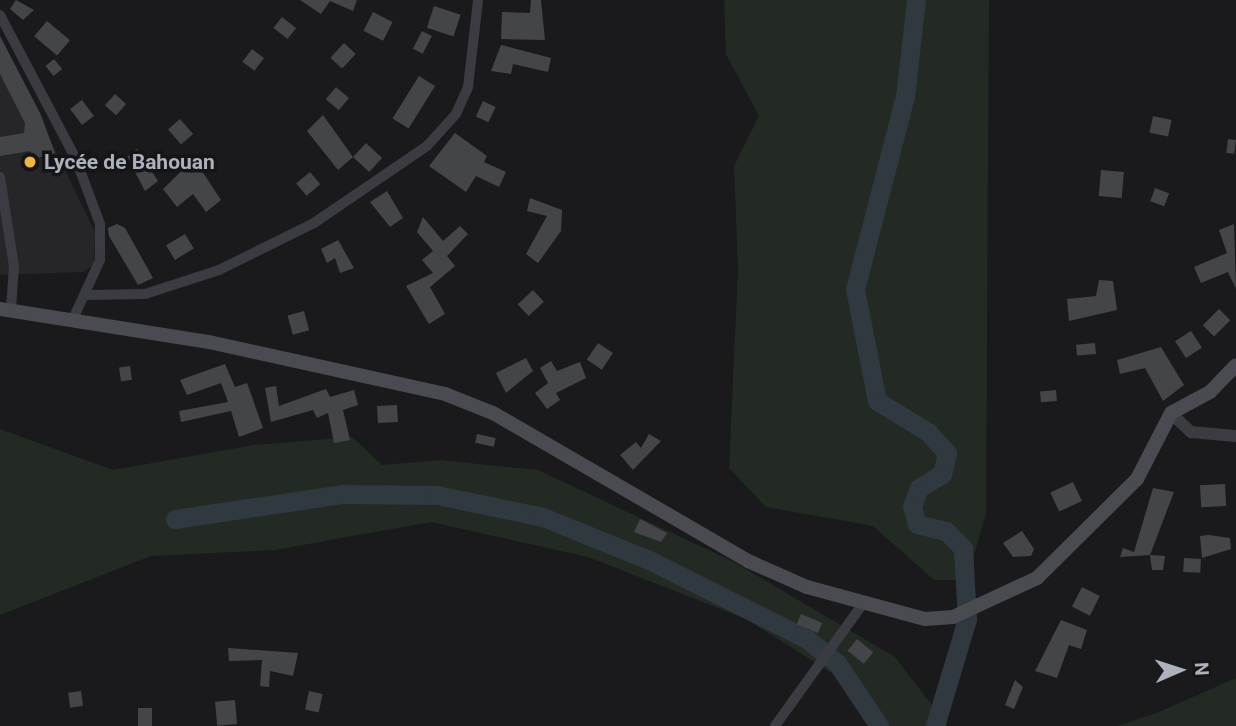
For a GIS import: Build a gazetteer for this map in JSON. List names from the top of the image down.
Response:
{
  "places": ["Lycée de Bahouan"],
  "north": "right"
}
